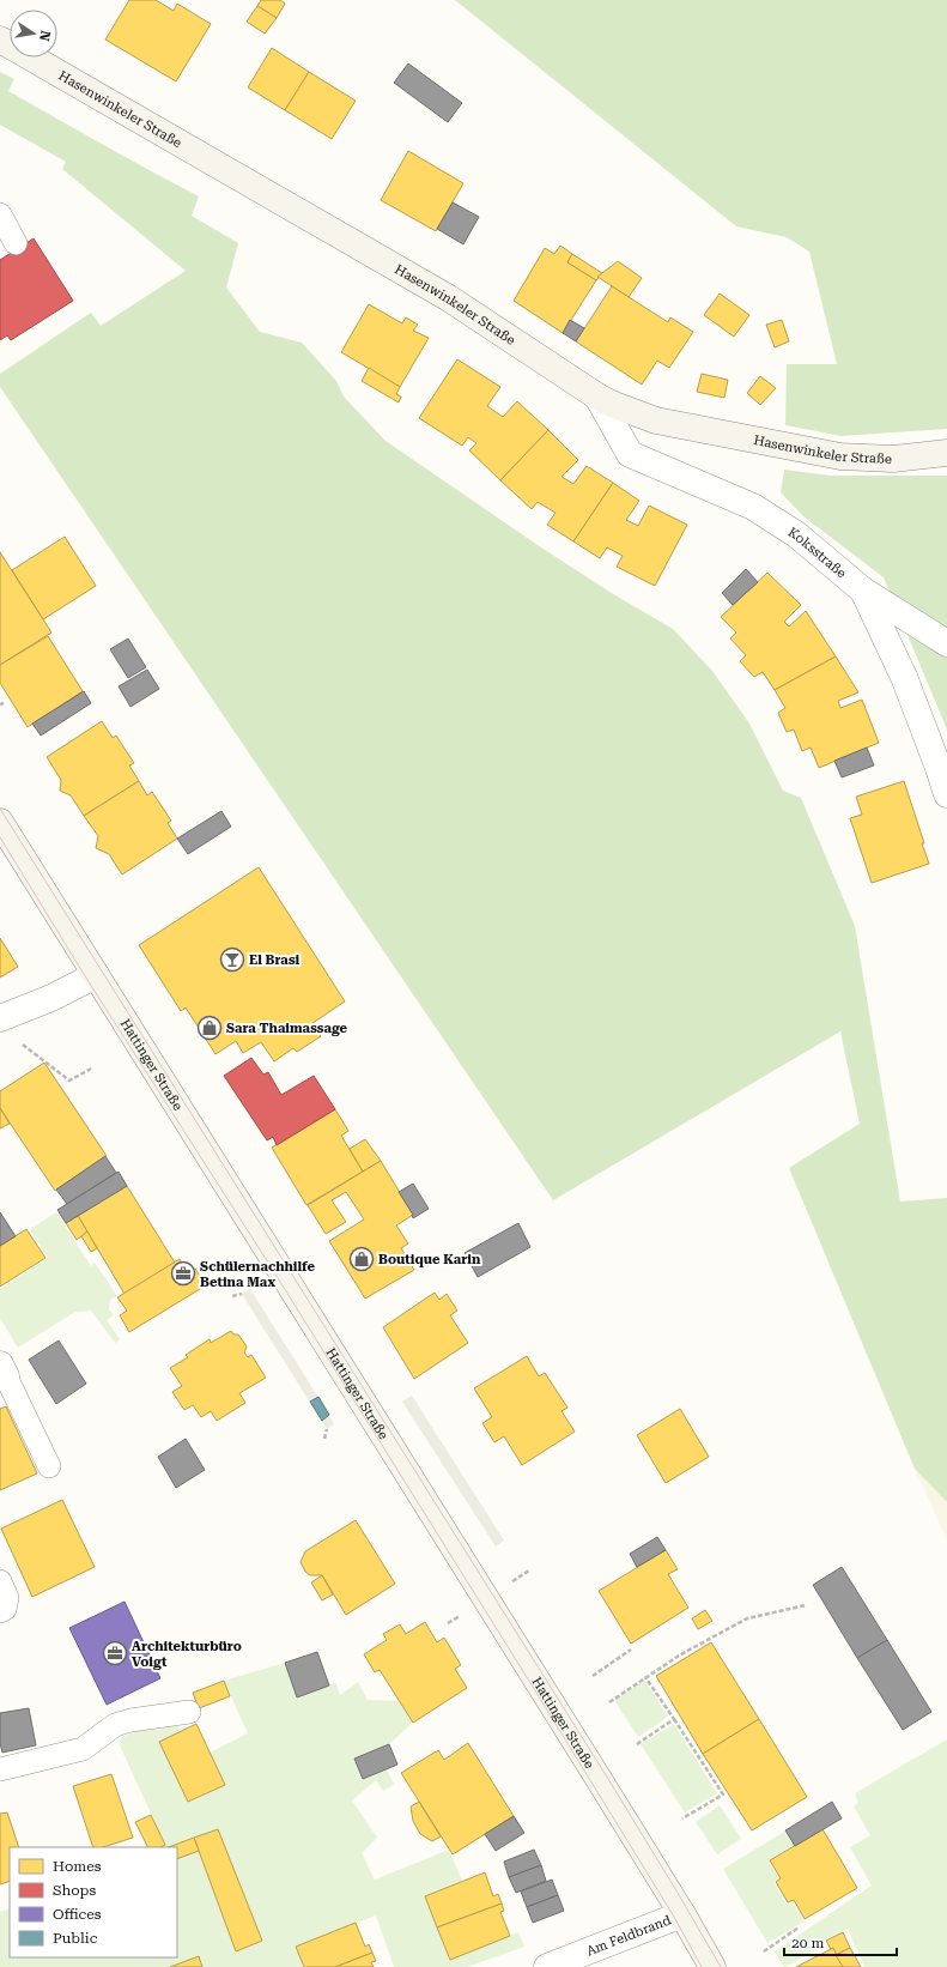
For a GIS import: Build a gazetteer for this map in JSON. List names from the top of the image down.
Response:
{
  "streets": {
    "street": [
      "Hasenwinkeler Straße",
      "Koksstraße",
      "Hattinger Straße",
      "Am Feldbrand"
    ]
  },
  "crossings": [
    ["Hasenwinkeler Straße", "Koksstraße"],
    ["Hattinger Straße", "Am Feldbrand"]
  ],
  "places": {
    "bar": ["El Brasi"],
    "shop": ["Sara Thaimassage", "Boutique Karin"],
    "office": ["Schülernachhilfe Betina Max", "Architekturbüro Voigt"]
  },
  "legend": [
    "Homes",
    "Shops",
    "Offices",
    "Public"
  ],
  "scale_bar": "20 m",
  "north": "right"
}
